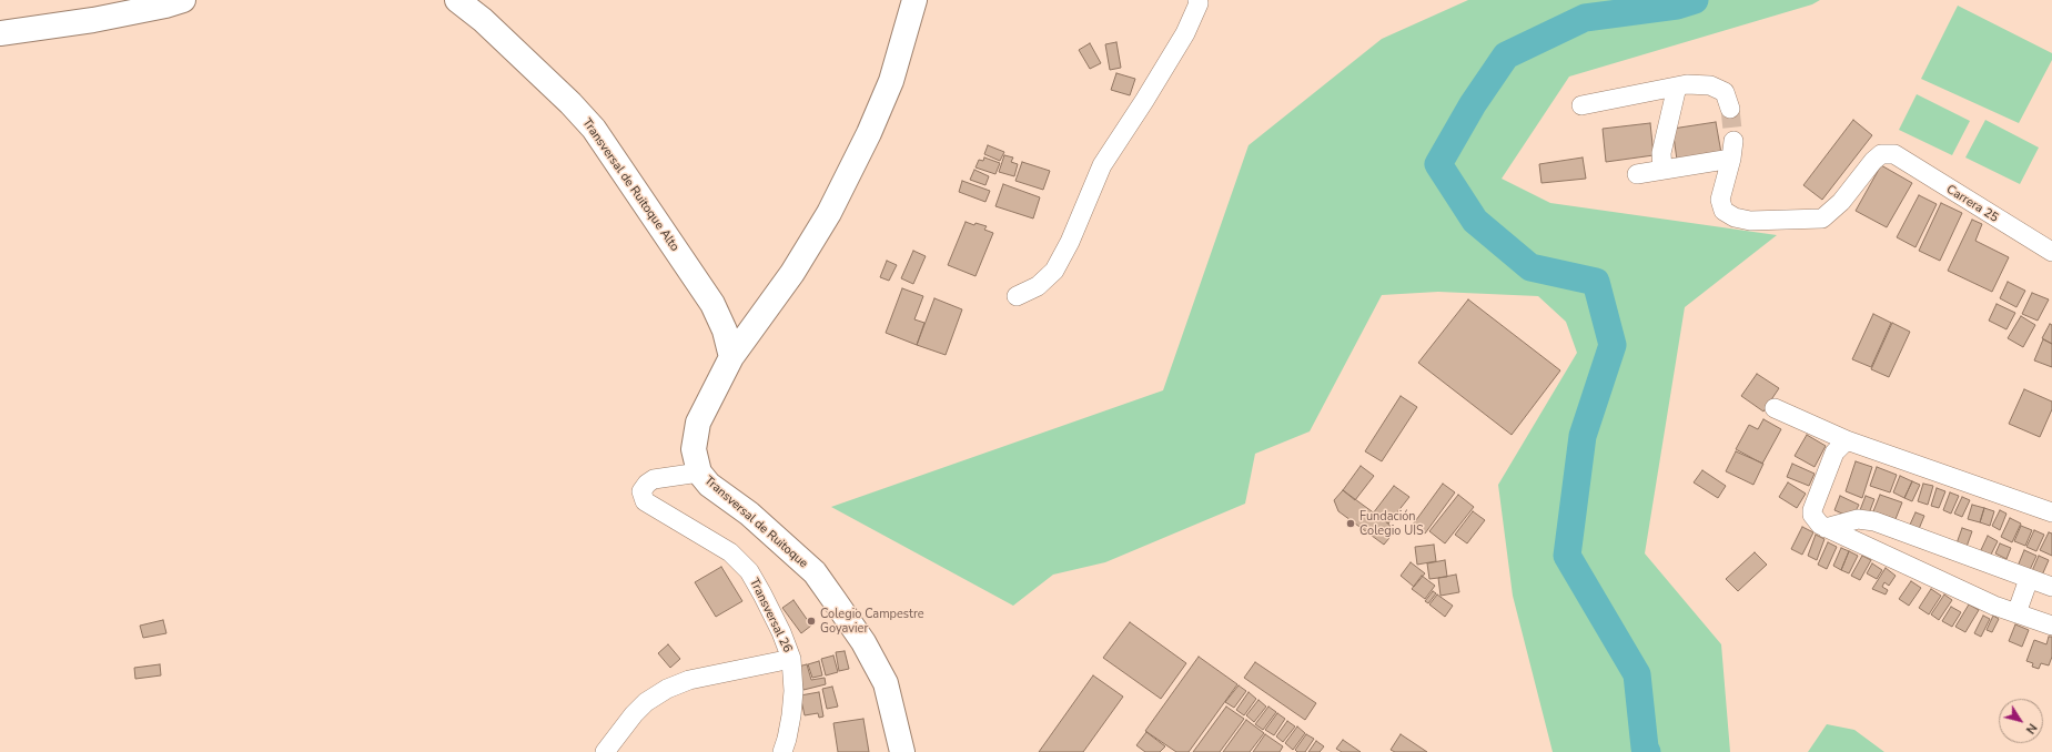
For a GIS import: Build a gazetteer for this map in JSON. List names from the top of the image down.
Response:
{
  "streets": {
    "street": [
      "Transversal de Ruitoque Alto",
      "Carrera 25",
      "Transversal de Ruitoque",
      "Transversal 26"
    ]
  },
  "crossings": [
    ["Transversal de Ruitoque Alto", "Transversal de Ruitoque"],
    ["Transversal de Ruitoque", "Transversal 26"]
  ],
  "places": ["Fundación Colegio UIS", "Colegio Campestre Goyavier"],
  "north": "bottom right"
}
